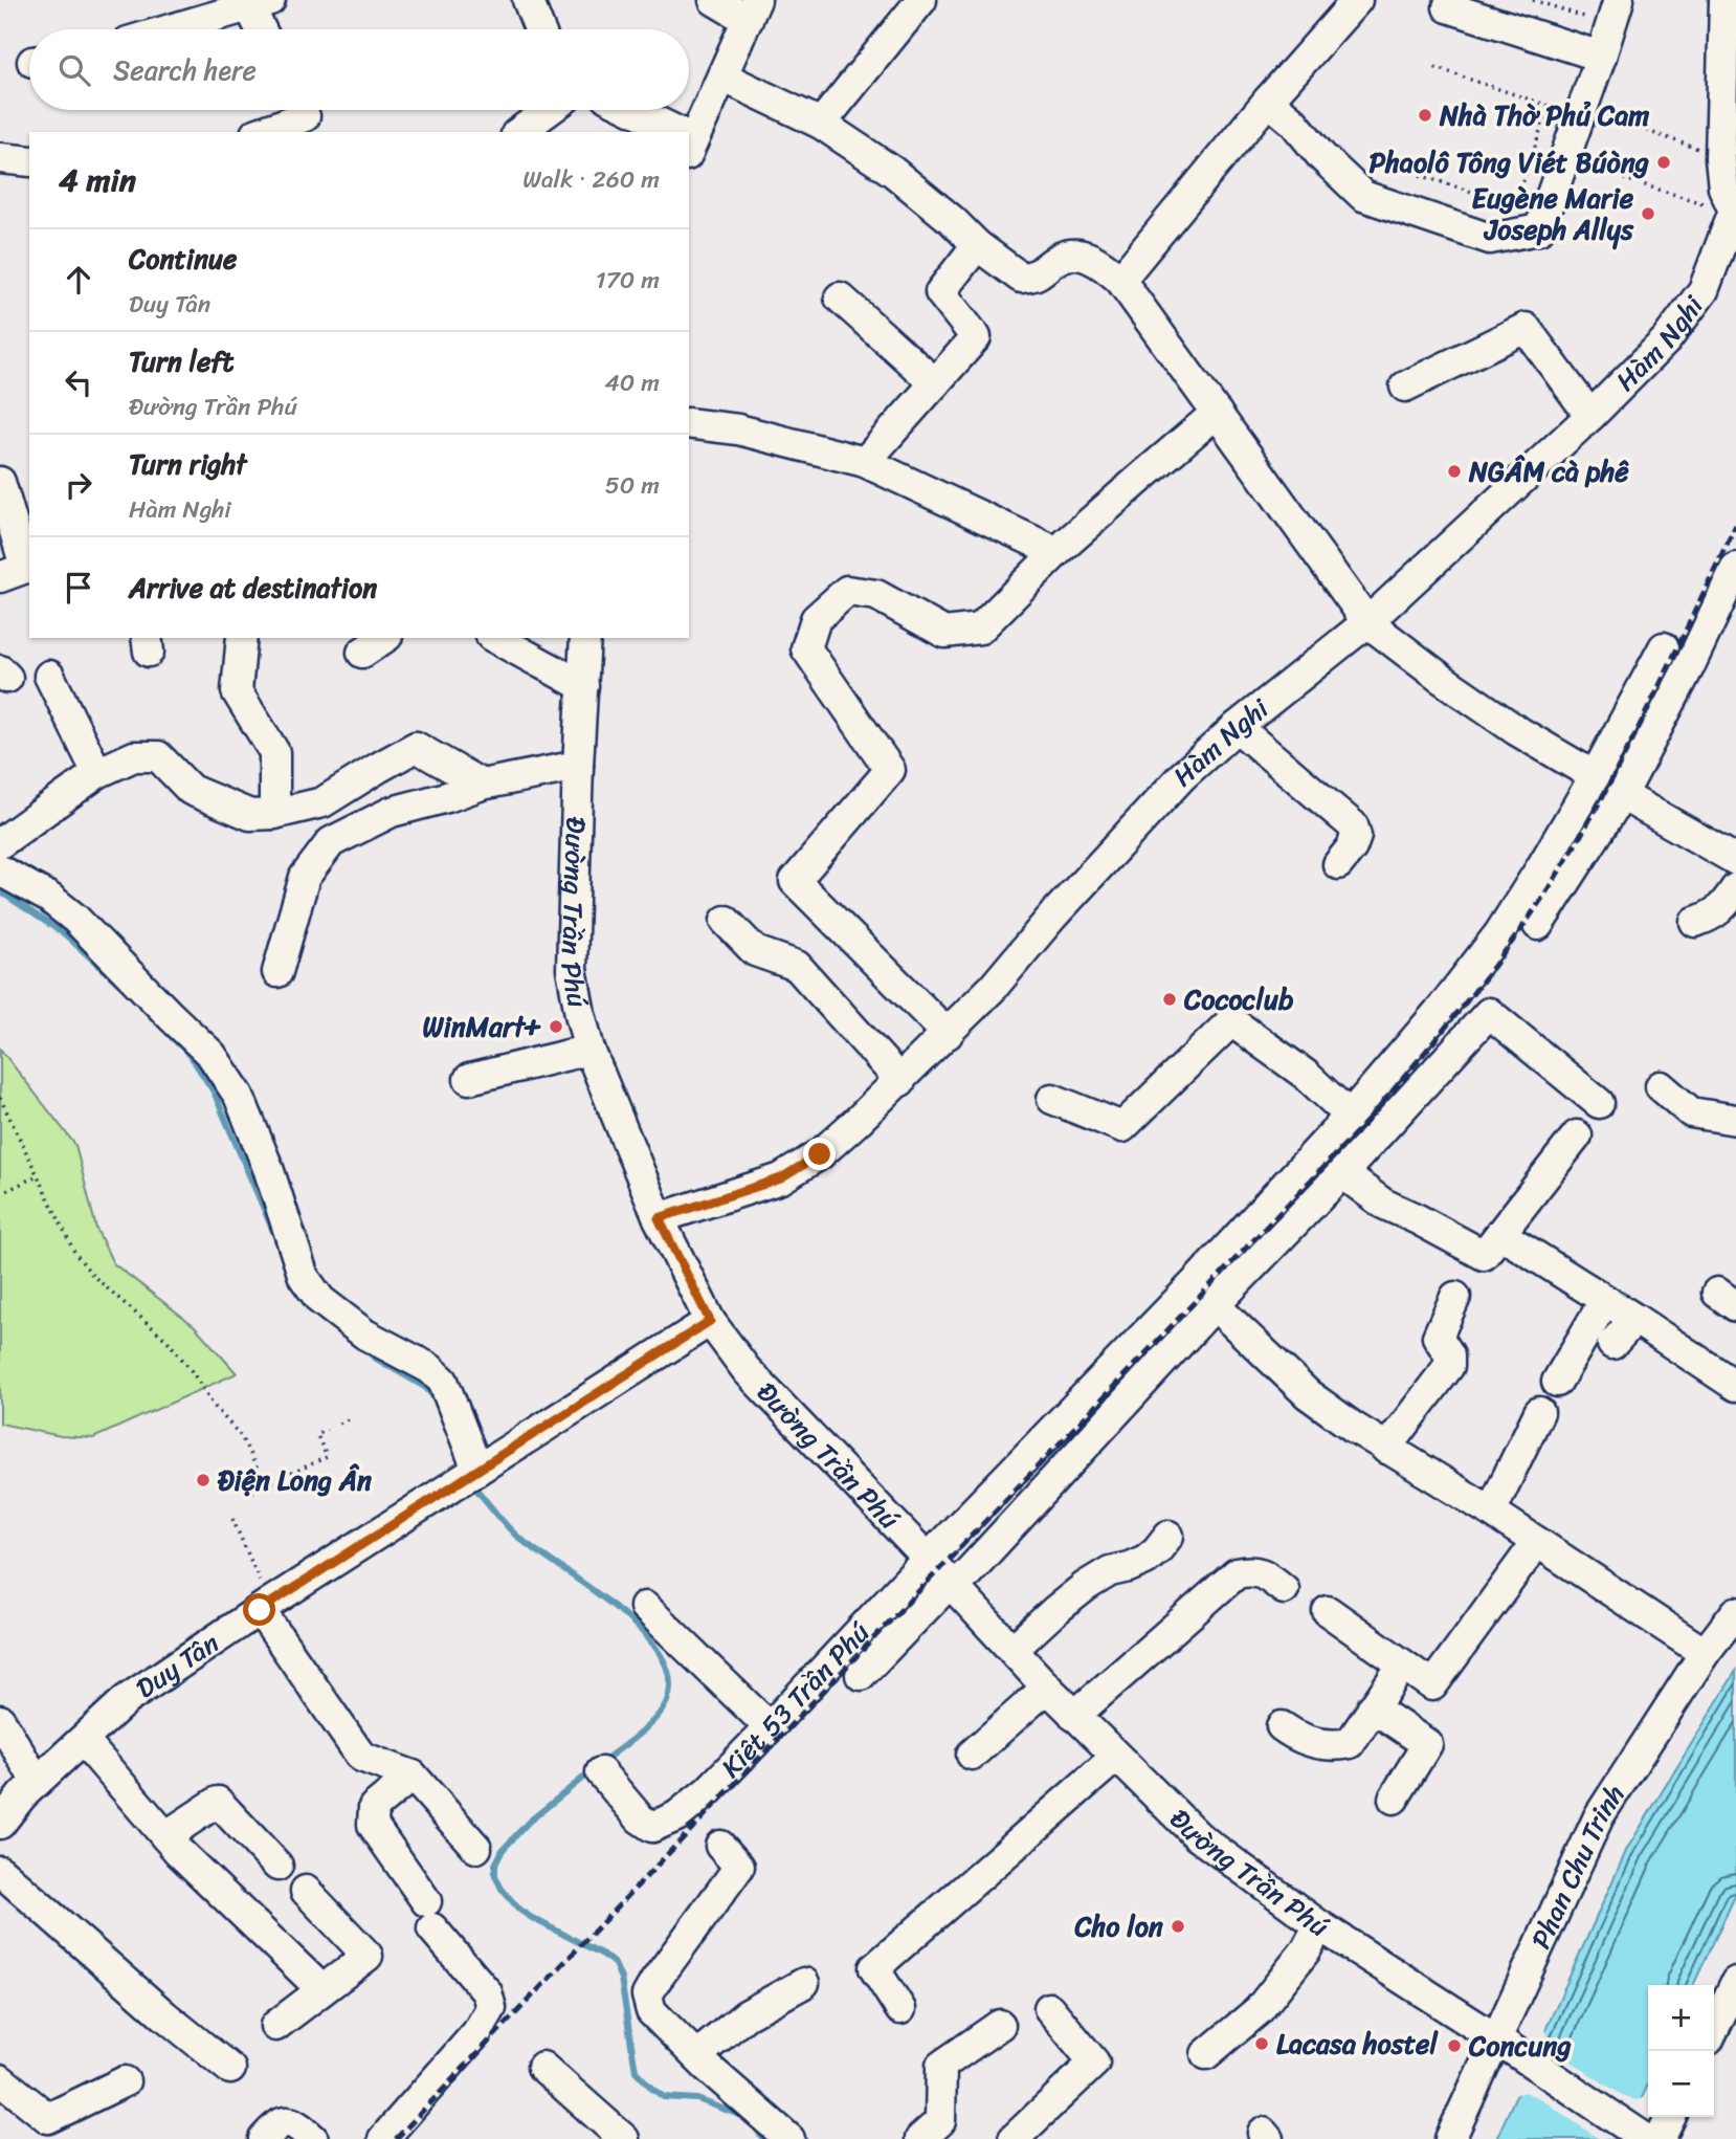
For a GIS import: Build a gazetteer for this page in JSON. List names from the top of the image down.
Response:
{
  "streets": {
    "street": [
      "Hàm Nghi",
      "Đường Trần Phú",
      "Duy Tân",
      "Kiệt 53 Trần Phú",
      "Phan Chu Trinh"
    ]
  },
  "crossings": [
    ["Hàm Nghi", "Đường Trần Phú"],
    ["Đường Trần Phú", "Duy Tân"],
    ["Đường Trần Phú", "Kiệt 53 Trần Phú"],
    ["Đường Trần Phú", "Phan Chu Trinh"]
  ],
  "places": [
    "Nhà Thờ Phủ Cam",
    "Phaolô Tông Viét Búòng",
    "Eugène Marie Joseph Allys",
    "NGÂM cà phê",
    "Cococlub",
    "WinMart+",
    "Điện Long Ân",
    "Cho lon",
    "Lacasa hostel",
    "Concung"
  ],
  "page": {
    "search": "Search here",
    "heading": ["4 min", "Walk · 260 m"],
    "list": [
      ["Continue", "Duy Tân", "170 m"],
      ["Turn left", "Đường Trần Phú", "40 m"],
      ["Turn right", "Hàm Nghi", "50 m"],
      "Arrive at destination"
    ],
    "map_buttons": ["+", "−"]
  }
}
